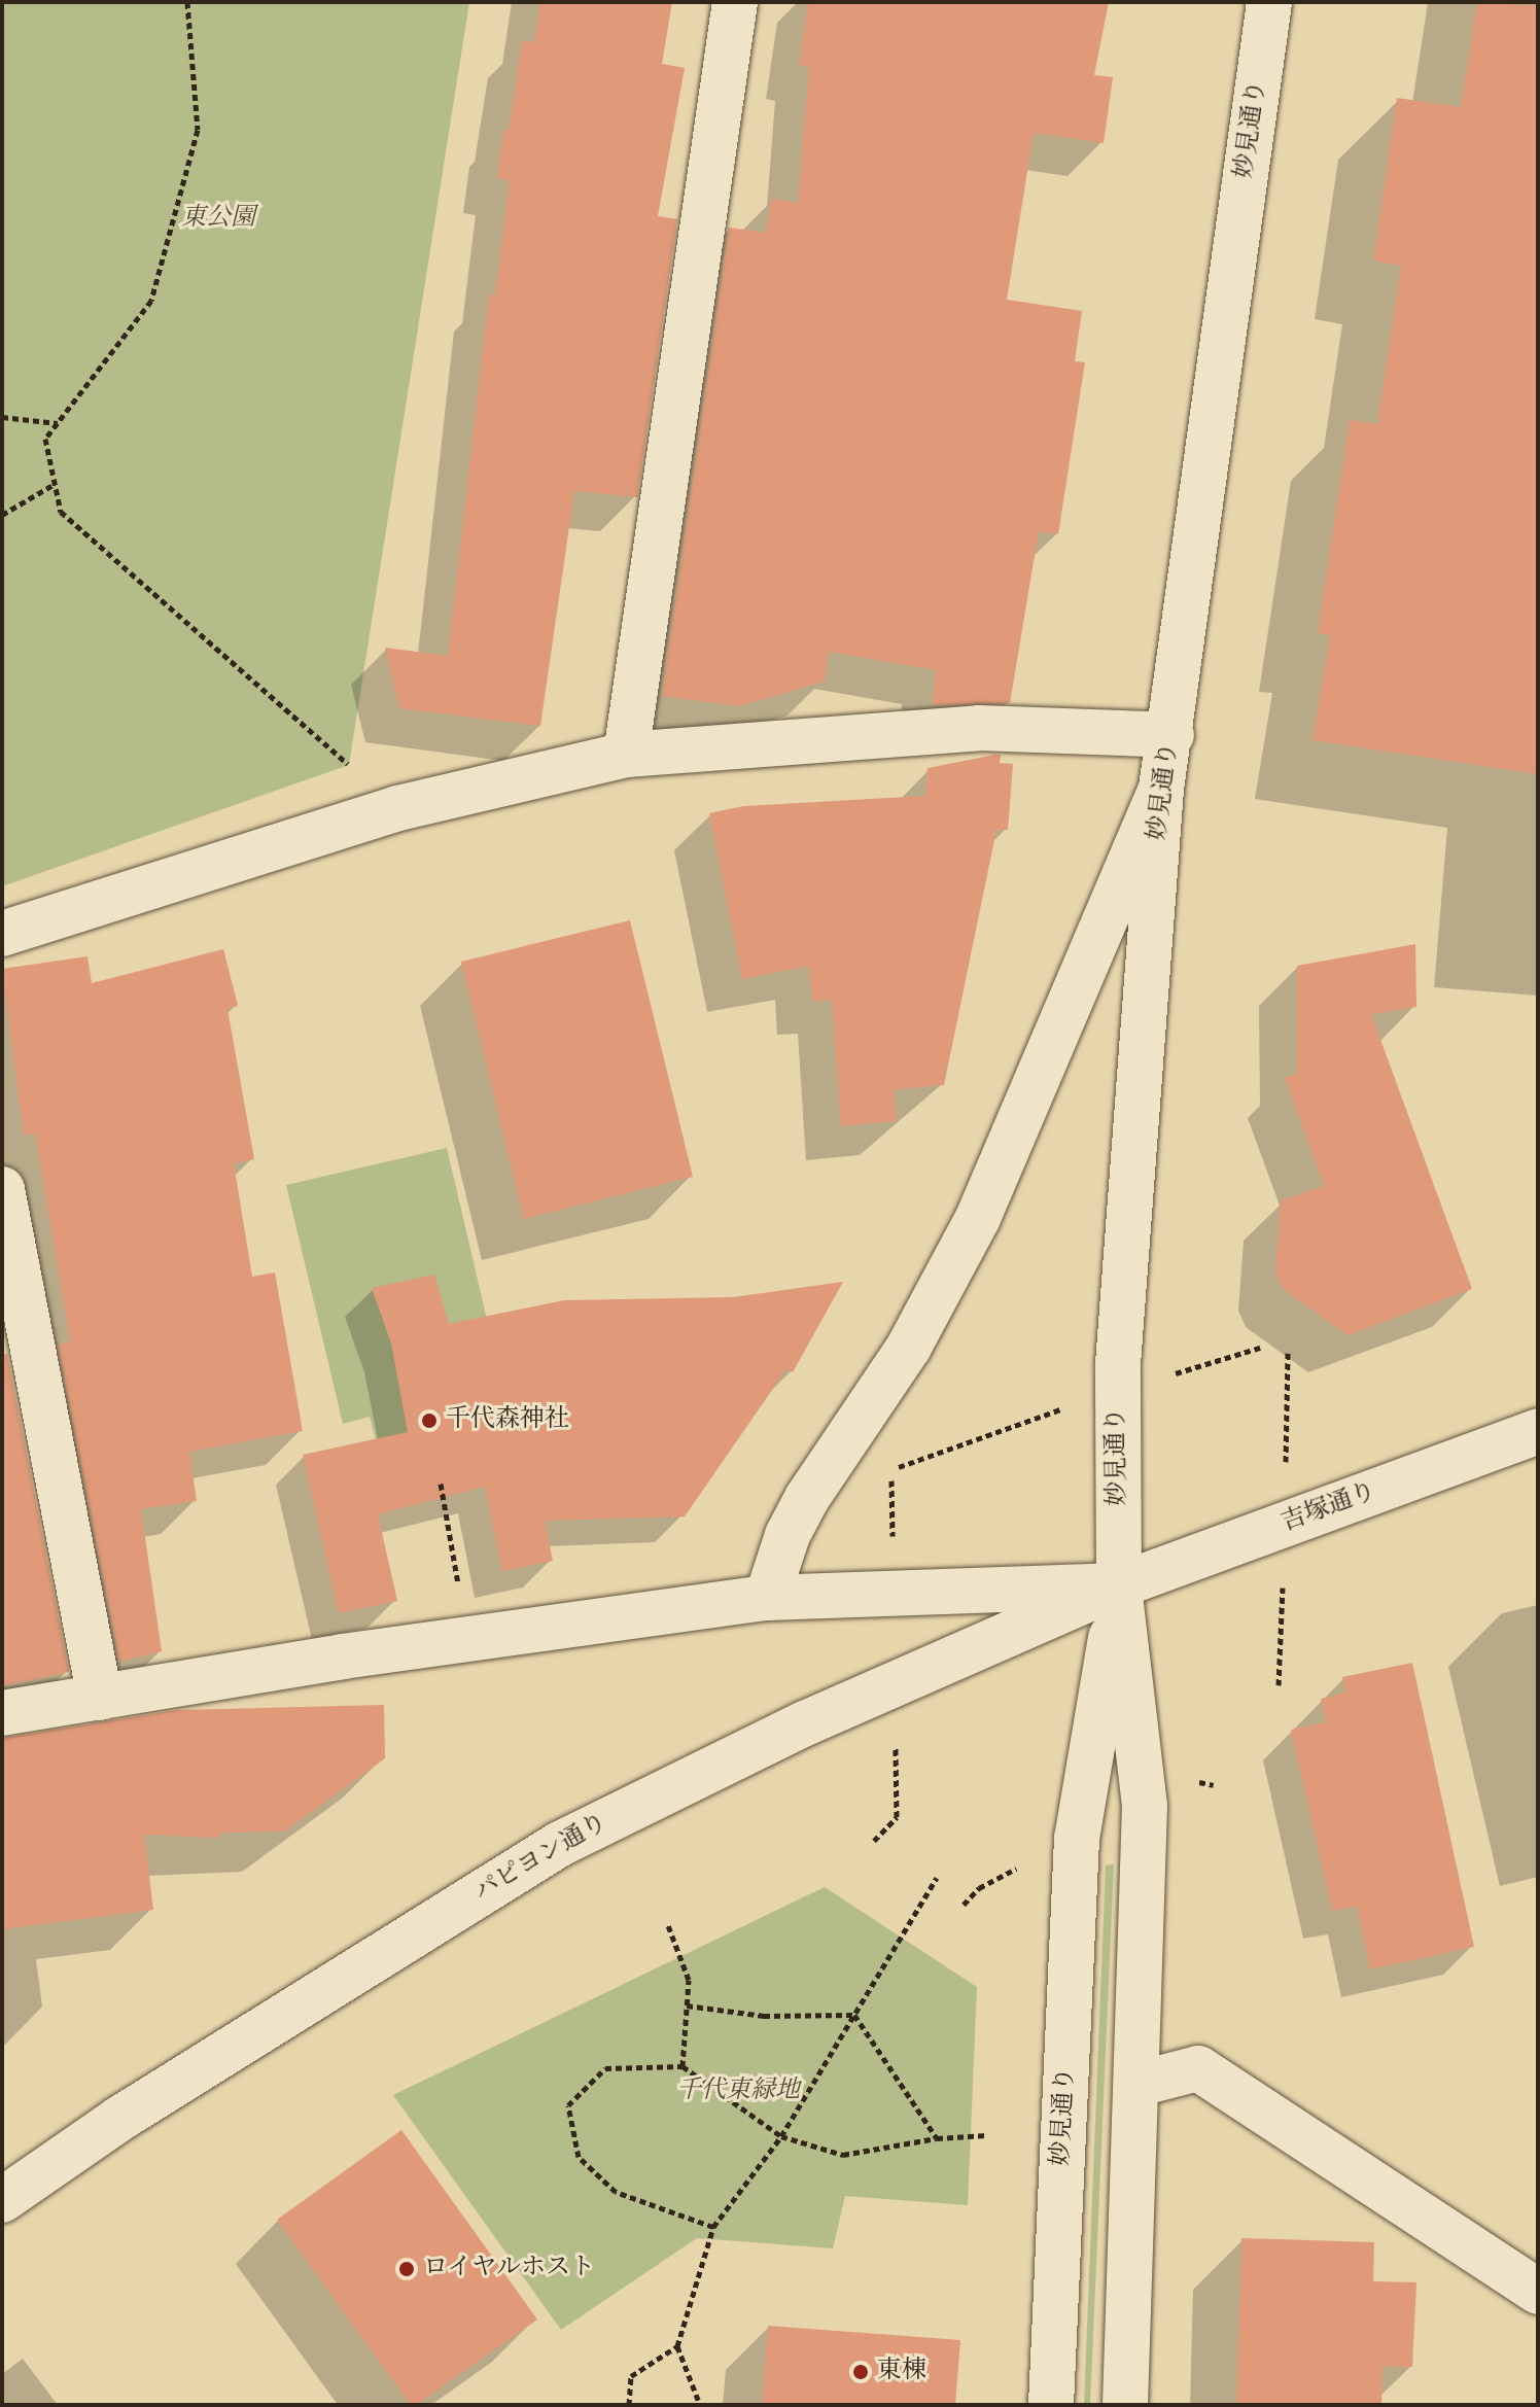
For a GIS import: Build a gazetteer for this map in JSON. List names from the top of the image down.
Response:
{
  "streets": {
    "street": ["妙見通り", "吉塚通り", "パピヨン通り"]
  },
  "crossings": [
    ["妙見通り", "吉塚通り"],
    ["妙見通り", "パピヨン通り"],
    ["吉塚通り", "パピヨン通り"]
  ],
  "parks": ["東公園", "千代東緑地"],
  "places": ["千代森神社", "ロイヤルホスト", "東棟"]
}
